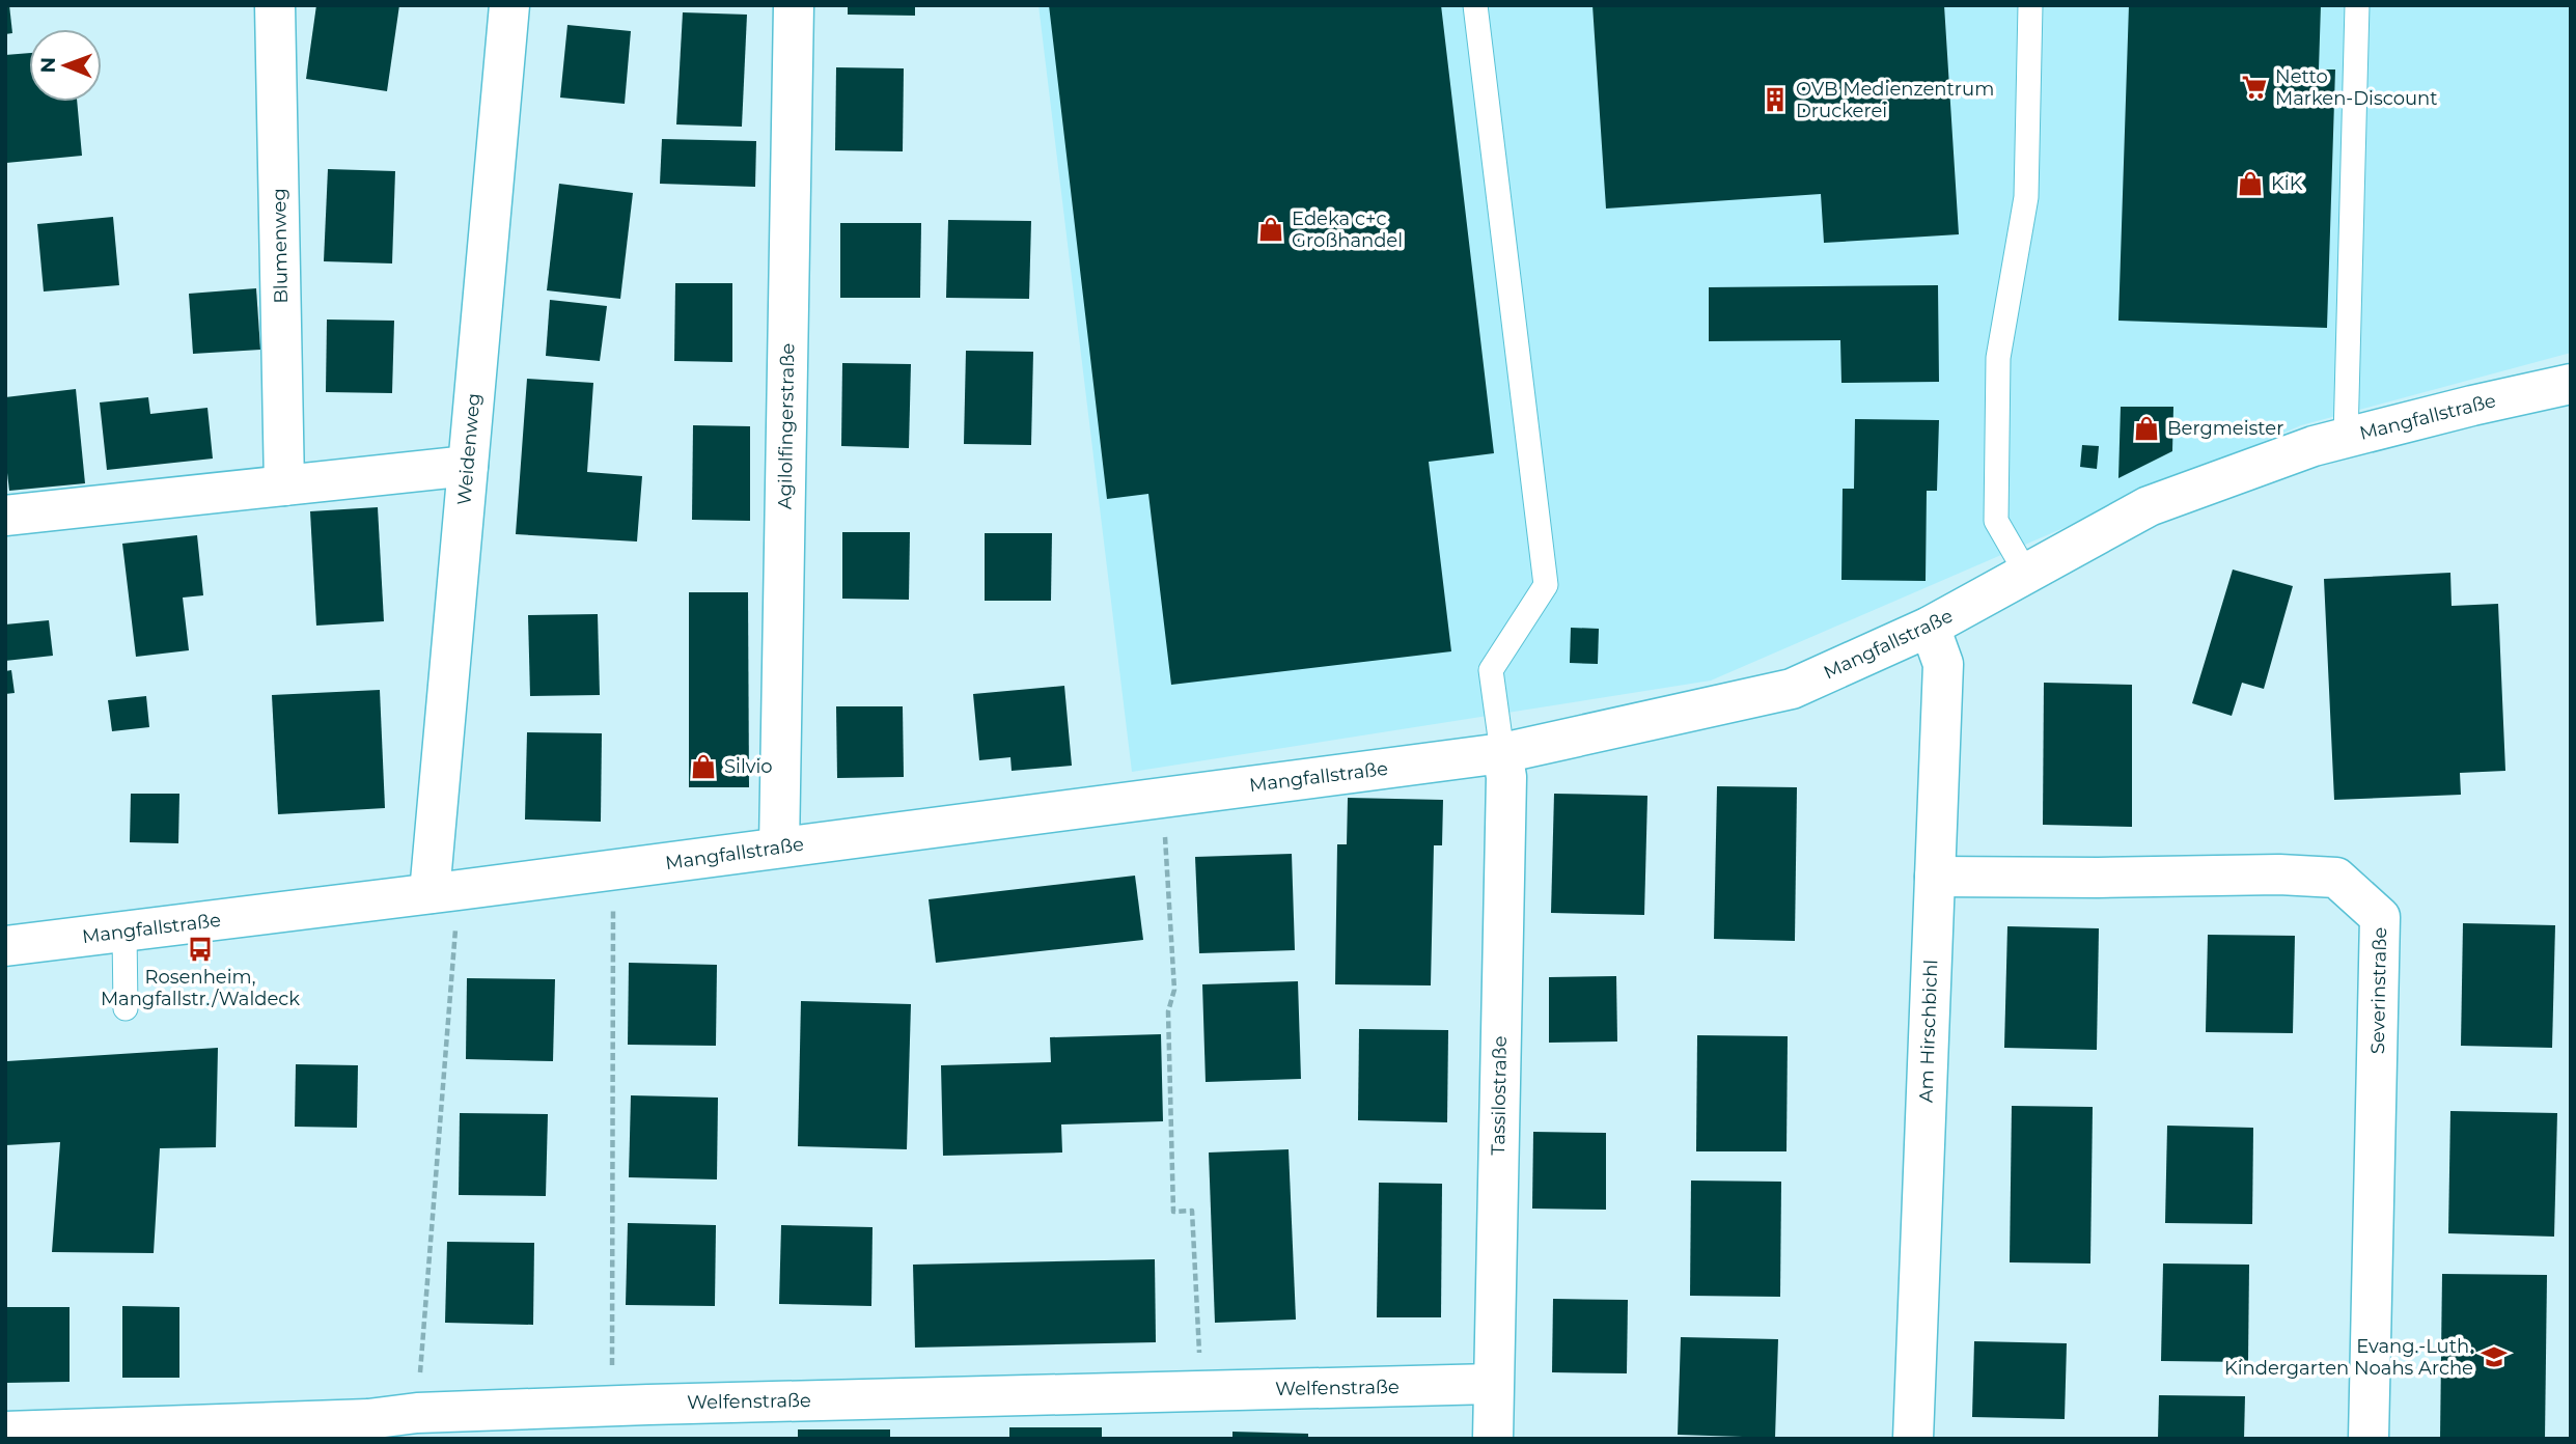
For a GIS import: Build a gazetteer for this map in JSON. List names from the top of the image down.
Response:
{
  "streets": {
    "street": [
      "Blumenweg",
      "Mangfallstraße",
      "Agilolfingerstraße",
      "Weidenweg",
      "Severinstraße",
      "Am Hirschbichl",
      "Tassilostraße",
      "Welfenstraße"
    ]
  },
  "crossings": [
    ["Mangfallstraße", "Agilolfingerstraße"],
    ["Mangfallstraße", "Weidenweg"],
    ["Mangfallstraße", "Am Hirschbichl"],
    ["Mangfallstraße", "Tassilostraße"],
    ["Severinstraße", "Am Hirschbichl"],
    ["Tassilostraße", "Welfenstraße"]
  ],
  "places": {
    "supermarket": ["Netto Marken-Discount"],
    "building": ["OVB Medienzentrum Druckerei"],
    "shop": [
      "KiK",
      "Edeka c+c Großhandel",
      "Bergmeister",
      "Silvio"
    ],
    "bus stop": ["Rosenheim, Mangfallstr./Waldeck"],
    "school or university": ["Evang.-Luth. Kindergarten Noahs Arche"]
  },
  "north": "left"
}
